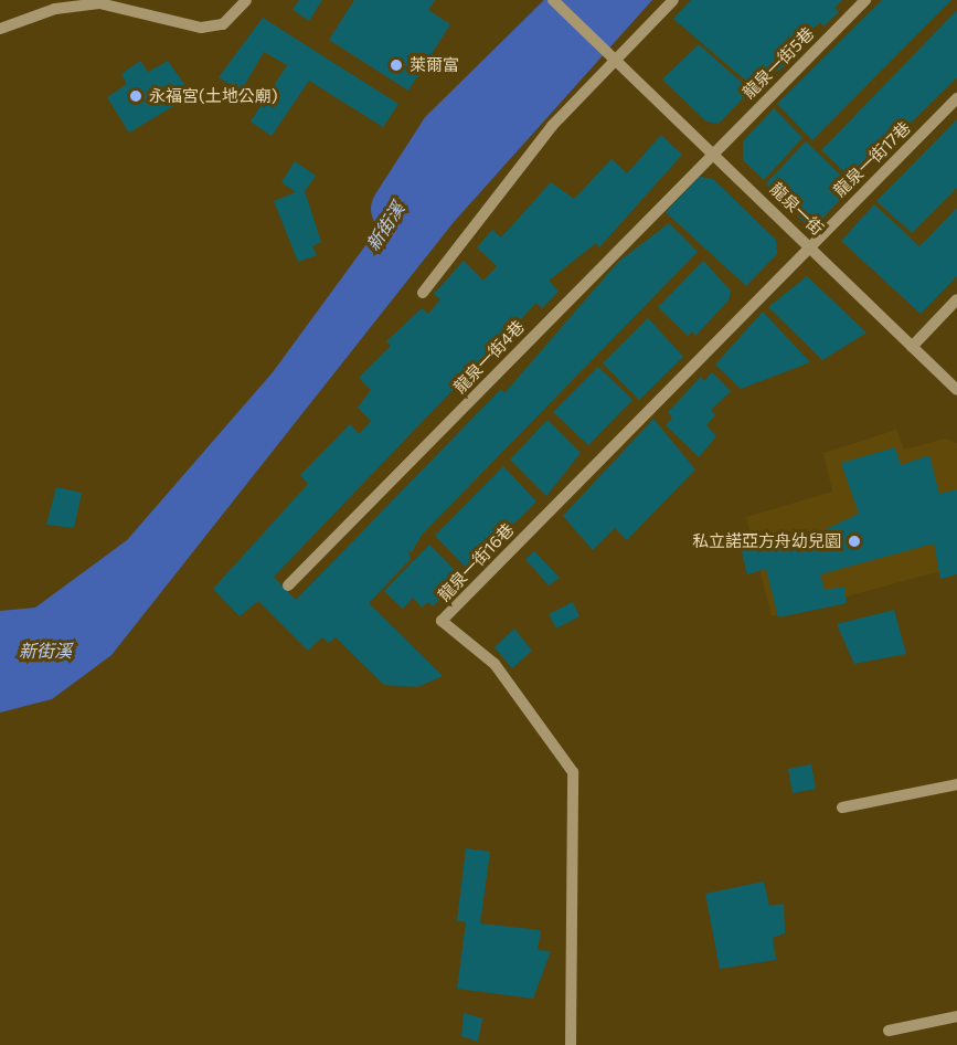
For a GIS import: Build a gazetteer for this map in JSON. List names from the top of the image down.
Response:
{
  "streets": {
    "street": [
      "龍泉一街5巷",
      "龍泉一街17巷",
      "龍泉一街",
      "龍泉一街4巷",
      "龍泉一街16巷"
    ]
  },
  "crossings": [
    ["龍泉一街5巷", "龍泉一街"],
    ["龍泉一街5巷", "龍泉一街4巷"],
    ["龍泉一街17巷", "龍泉一街"],
    ["龍泉一街17巷", "龍泉一街16巷"],
    ["龍泉一街", "龍泉一街4巷"],
    ["龍泉一街", "龍泉一街16巷"]
  ],
  "water": ["新街溪"],
  "places": ["萊爾富", "永福宮(土地公廟)", "私立諾亞方舟幼兒園"]
}
